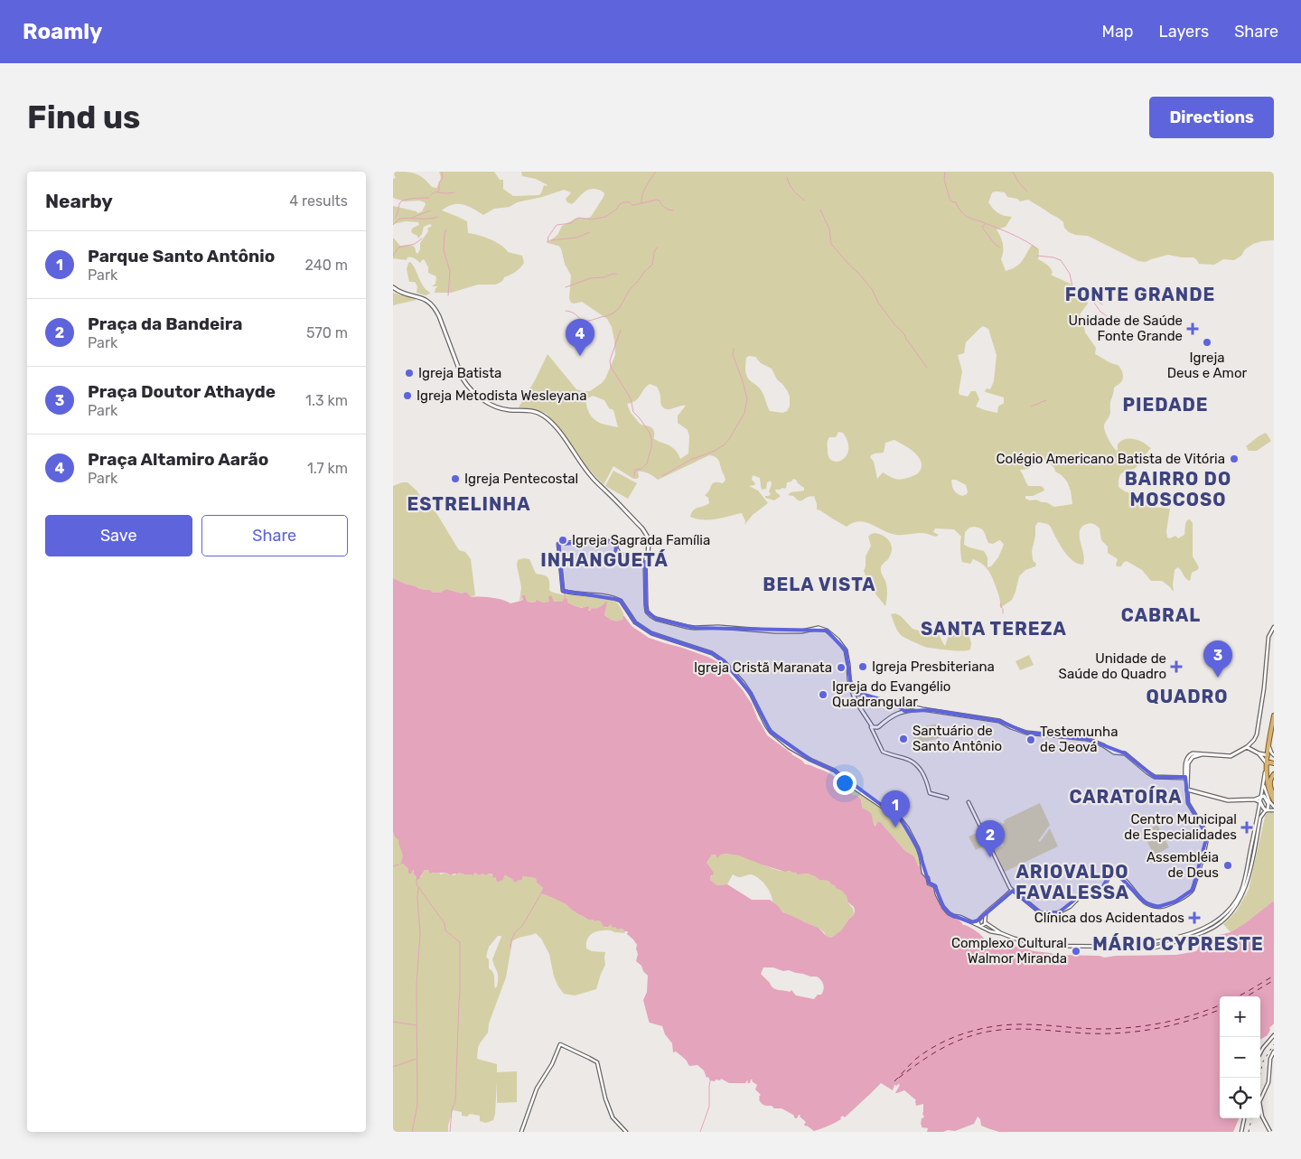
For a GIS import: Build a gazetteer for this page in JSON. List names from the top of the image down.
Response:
{
  "districts": [
    "FONTE GRANDE",
    "PIEDADE",
    "BAIRRO DO MOSCOSO",
    "ESTRELINHA",
    "INHANGUETÁ",
    "BELA VISTA",
    "CABRAL",
    "SANTA TEREZA",
    "QUADRO",
    "CARATOÍRA",
    "ARIOVALDO FAVALESSA",
    "MÁRIO CYPRESTE"
  ],
  "places": {
    "health": [
      "Unidade de Saúde Fonte Grande",
      "Unidade de Saúde do Quadro",
      "Centro Municipal de Especialidades",
      "Clínica dos Acidentados"
    ],
    "other": [
      "Igreja Deus e Amor",
      "Igreja Batista",
      "Igreja Metodista Wesleyana",
      "Colégio Americano Batista de Vitória",
      "Igreja Pentecostal",
      "Igreja Sagrada Família",
      "Igreja Presbiteriana",
      "Igreja Cristã Maranata",
      "Igreja do Evangélio Quadrangular",
      "Santuário de Santo Antônio",
      "Testemunha de Jeová",
      "Assembléia de Deus",
      "Complexo Cultural Walmor Miranda"
    ]
  },
  "page": {
    "header": "Roamly",
    "nav": ["Map", "Layers", "Share"],
    "buttons": [
      "Directions",
      ["Save", "Share"]
    ],
    "title": "Find us",
    "heading": ["Nearby", "4 results"],
    "list": [
      {
        "mark": "1",
        "name": "Parque Santo Antônio",
        "note": "Park",
        "value": "240 m"
      },
      {
        "mark": "2",
        "name": "Praça da Bandeira",
        "note": "Park",
        "value": "570 m"
      },
      {
        "mark": "3",
        "name": "Praça Doutor Athayde",
        "note": "Park",
        "value": "1.3 km"
      },
      {
        "mark": "4",
        "name": "Praça Altamiro Aarão",
        "note": "Park",
        "value": "1.7 km"
      }
    ],
    "pins": [
      "4",
      "3",
      "1",
      "2"
    ],
    "map_buttons": ["+", "−"]
  }
}
